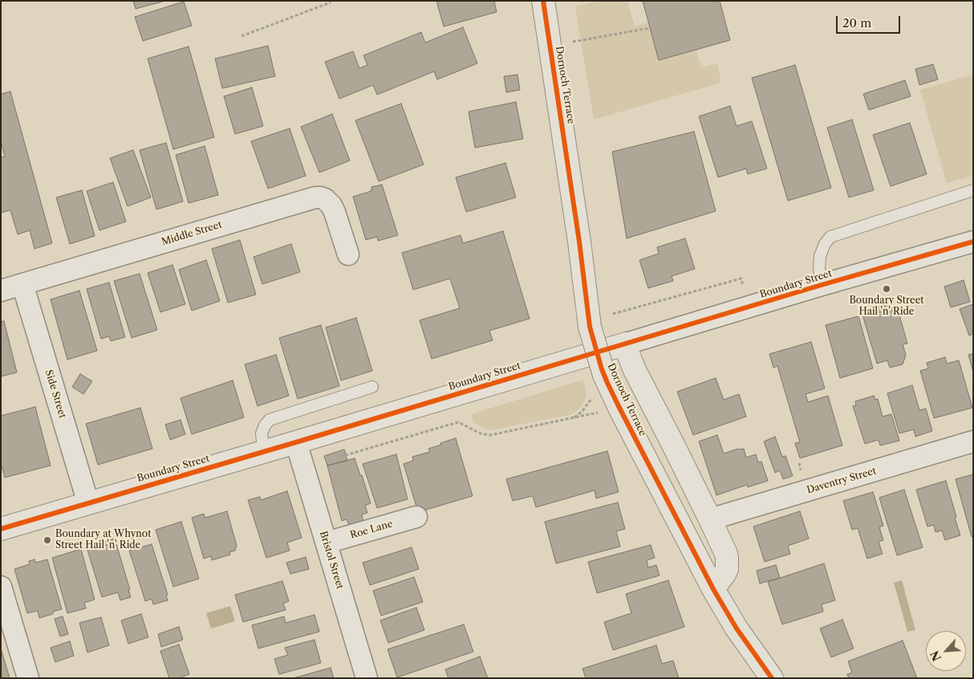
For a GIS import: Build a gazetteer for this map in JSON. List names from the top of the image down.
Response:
{
  "streets": {
    "street": [
      "Dornoch Terrace",
      "Middle Street",
      "Boundary Street",
      "Side Street",
      "Daventry Street",
      "Roe Lane",
      "Bristol Street"
    ]
  },
  "crossings": [
    ["Middle Street", "Side Street"],
    ["Boundary Street", "Side Street"],
    ["Boundary Street", "Bristol Street"],
    ["Roe Lane", "Bristol Street"]
  ],
  "places": ["Boundary Street Hail 'n' Ride", "Boundary at Whynot Street Hail 'n' Ride"],
  "scale_bar": "20 m",
  "north": "bottom left"
}
